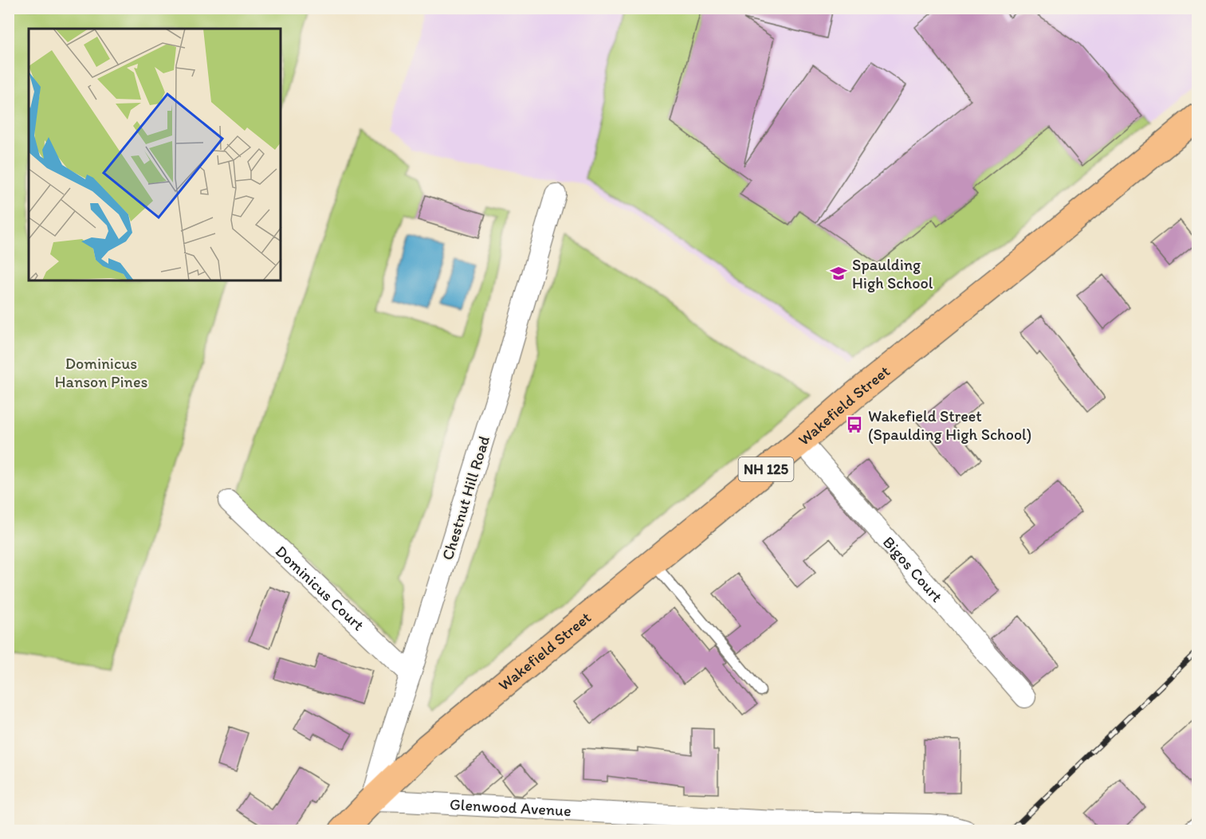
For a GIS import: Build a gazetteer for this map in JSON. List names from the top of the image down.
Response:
{
  "streets": {
    "main road": ["Wakefield Street", "NH 125"],
    "street": [
      "Chestnut Hill Road",
      "Bigos Court",
      "Dominicus Court",
      "Glenwood Avenue"
    ]
  },
  "crossings": [
    ["Wakefield Street", "Chestnut Hill Road"],
    ["Wakefield Street", "Bigos Court"],
    ["Wakefield Street", "Glenwood Avenue"],
    ["Chestnut Hill Road", "Dominicus Court"],
    ["Chestnut Hill Road", "Glenwood Avenue"]
  ],
  "parks": ["Dominicus Hanson Pines"],
  "places": {
    "school or university": ["Spaulding High School"],
    "bus stop": ["Wakefield Street (Spaulding High School)"]
  }
}
